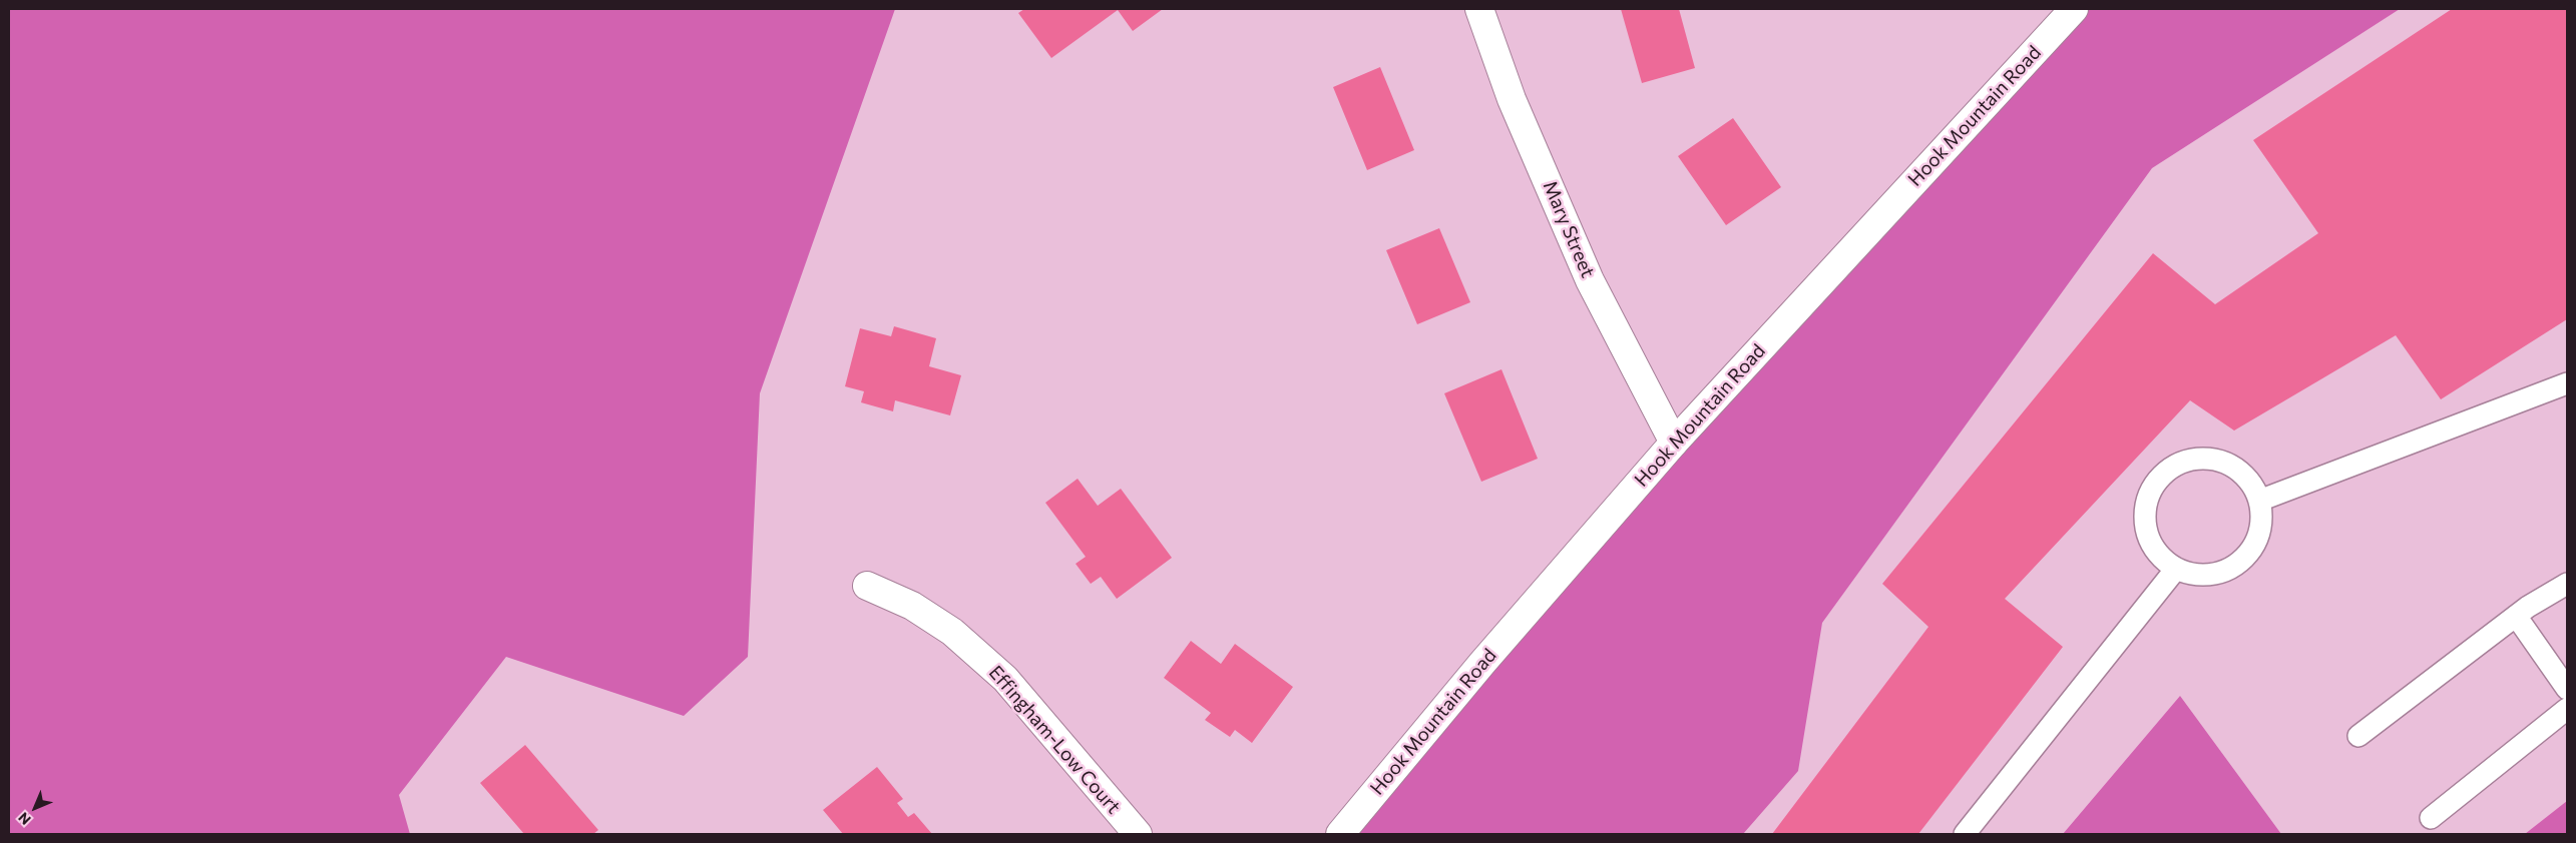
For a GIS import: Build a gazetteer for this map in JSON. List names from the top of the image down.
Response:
{
  "streets": {
    "street": ["Hook Mountain Road", "Mary Street", "Effingham-Low Court"]
  },
  "crossings": [
    ["Hook Mountain Road", "Mary Street"]
  ],
  "north": "bottom left"
}
